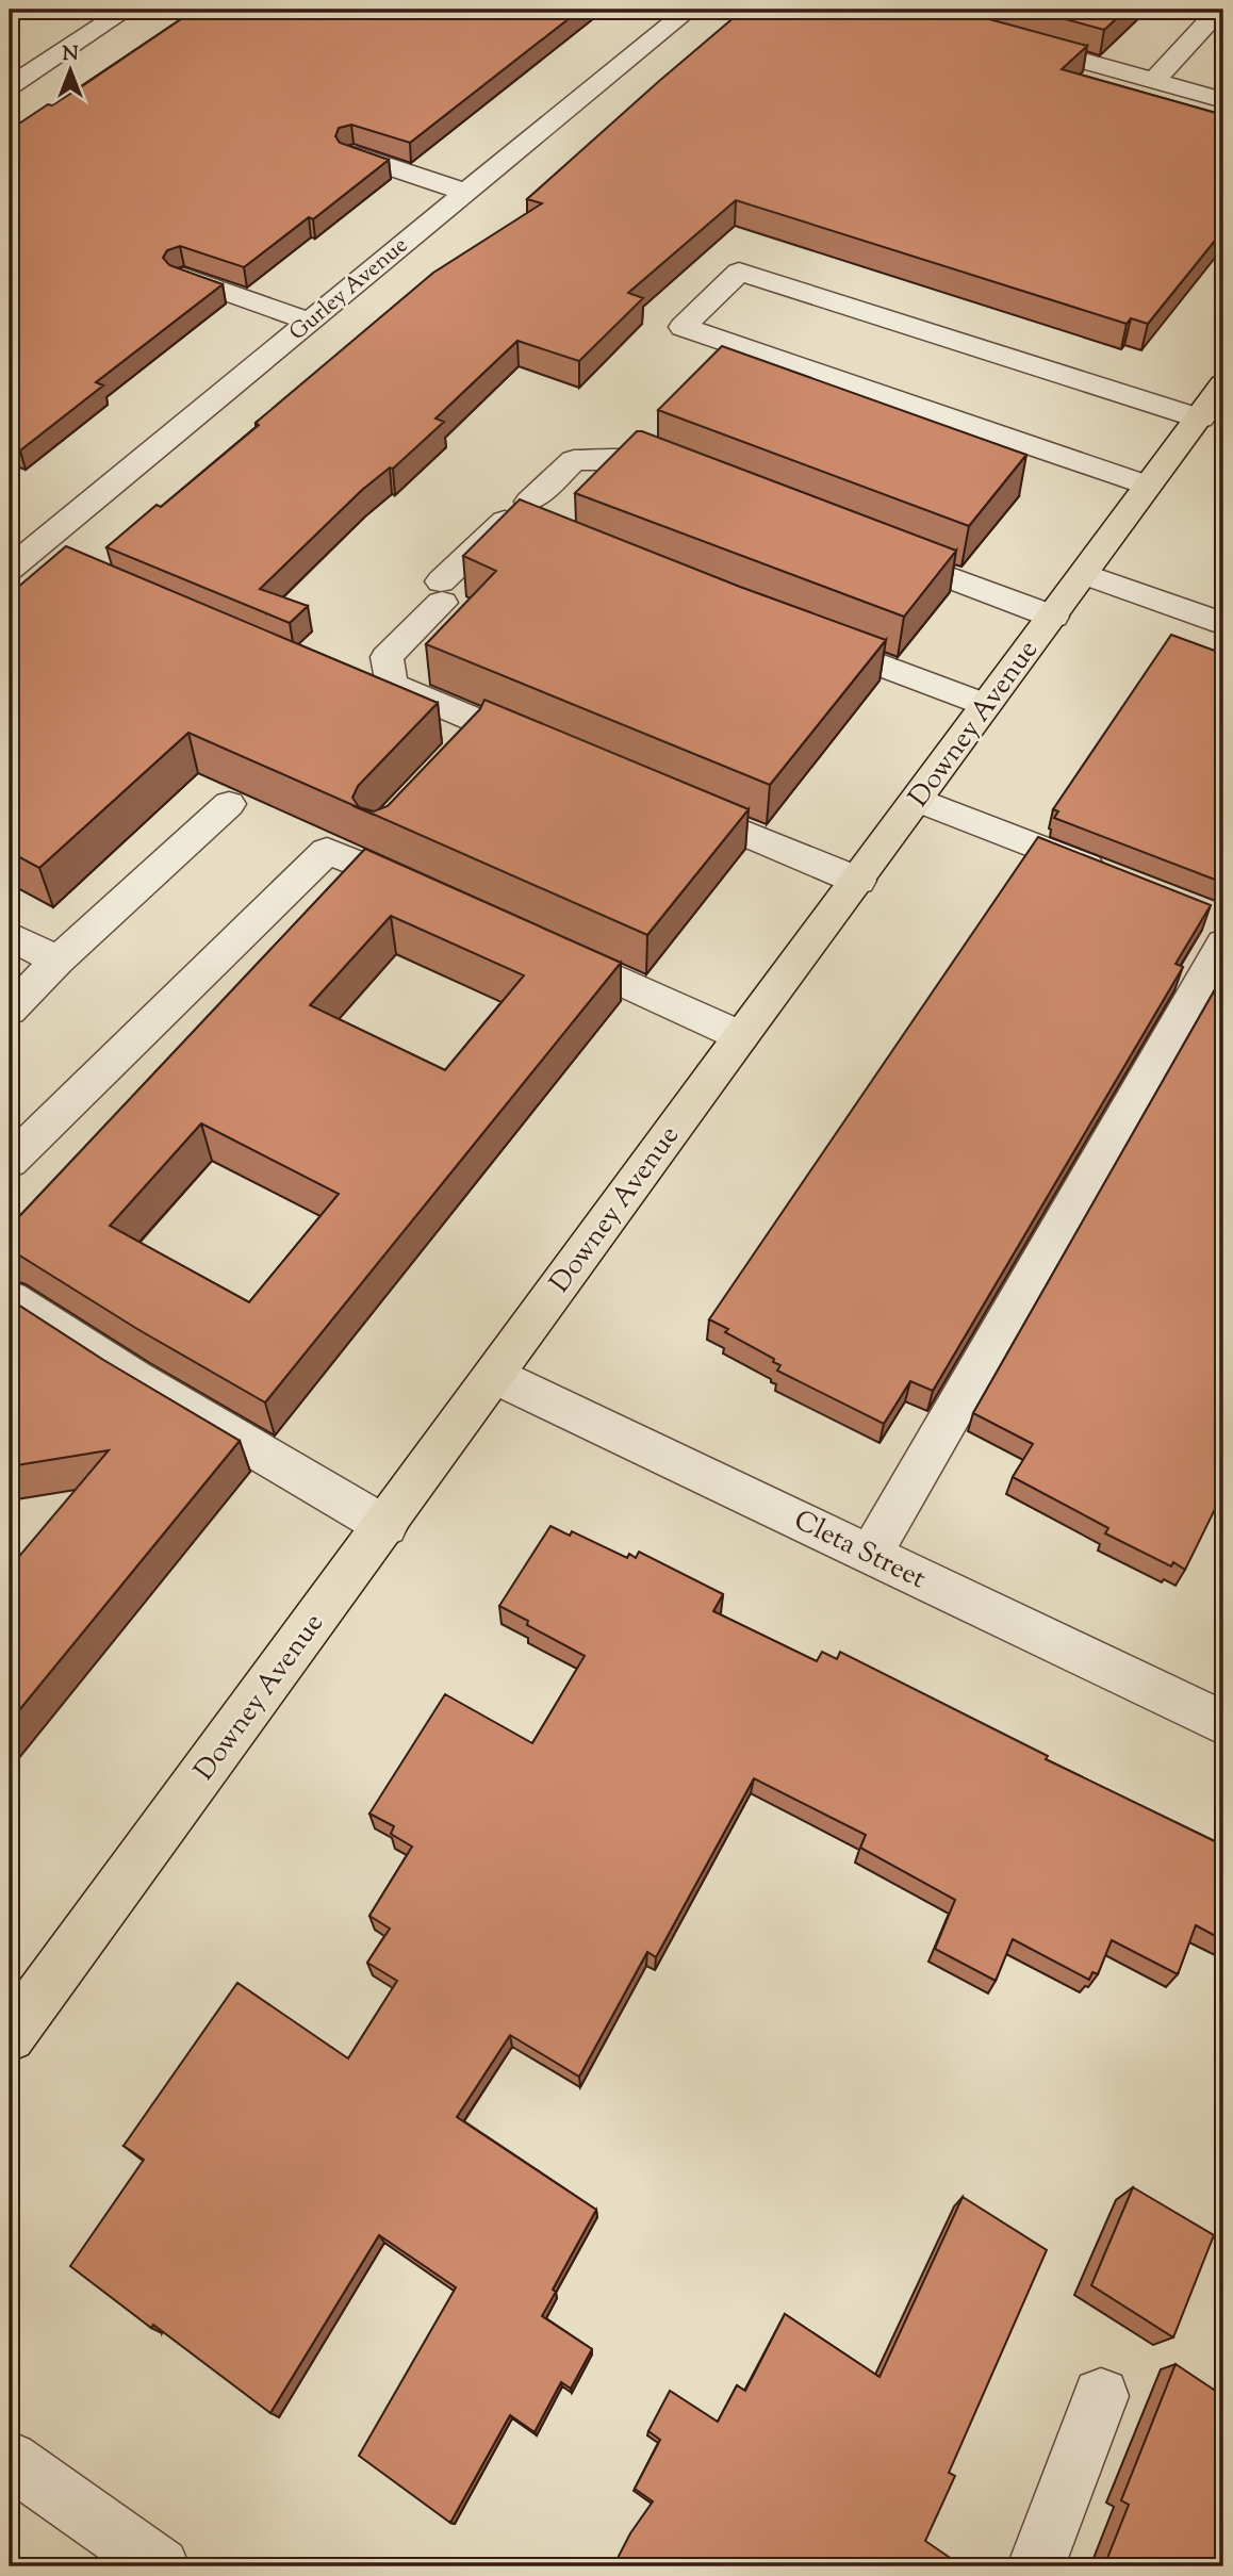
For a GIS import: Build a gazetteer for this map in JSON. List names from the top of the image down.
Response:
{
  "streets": {
    "main road": ["Downey Avenue"],
    "street": ["Gurley Avenue", "Cleta Street"]
  },
  "crossings": [
    ["Downey Avenue", "Cleta Street"]
  ],
  "north": "top"
}
